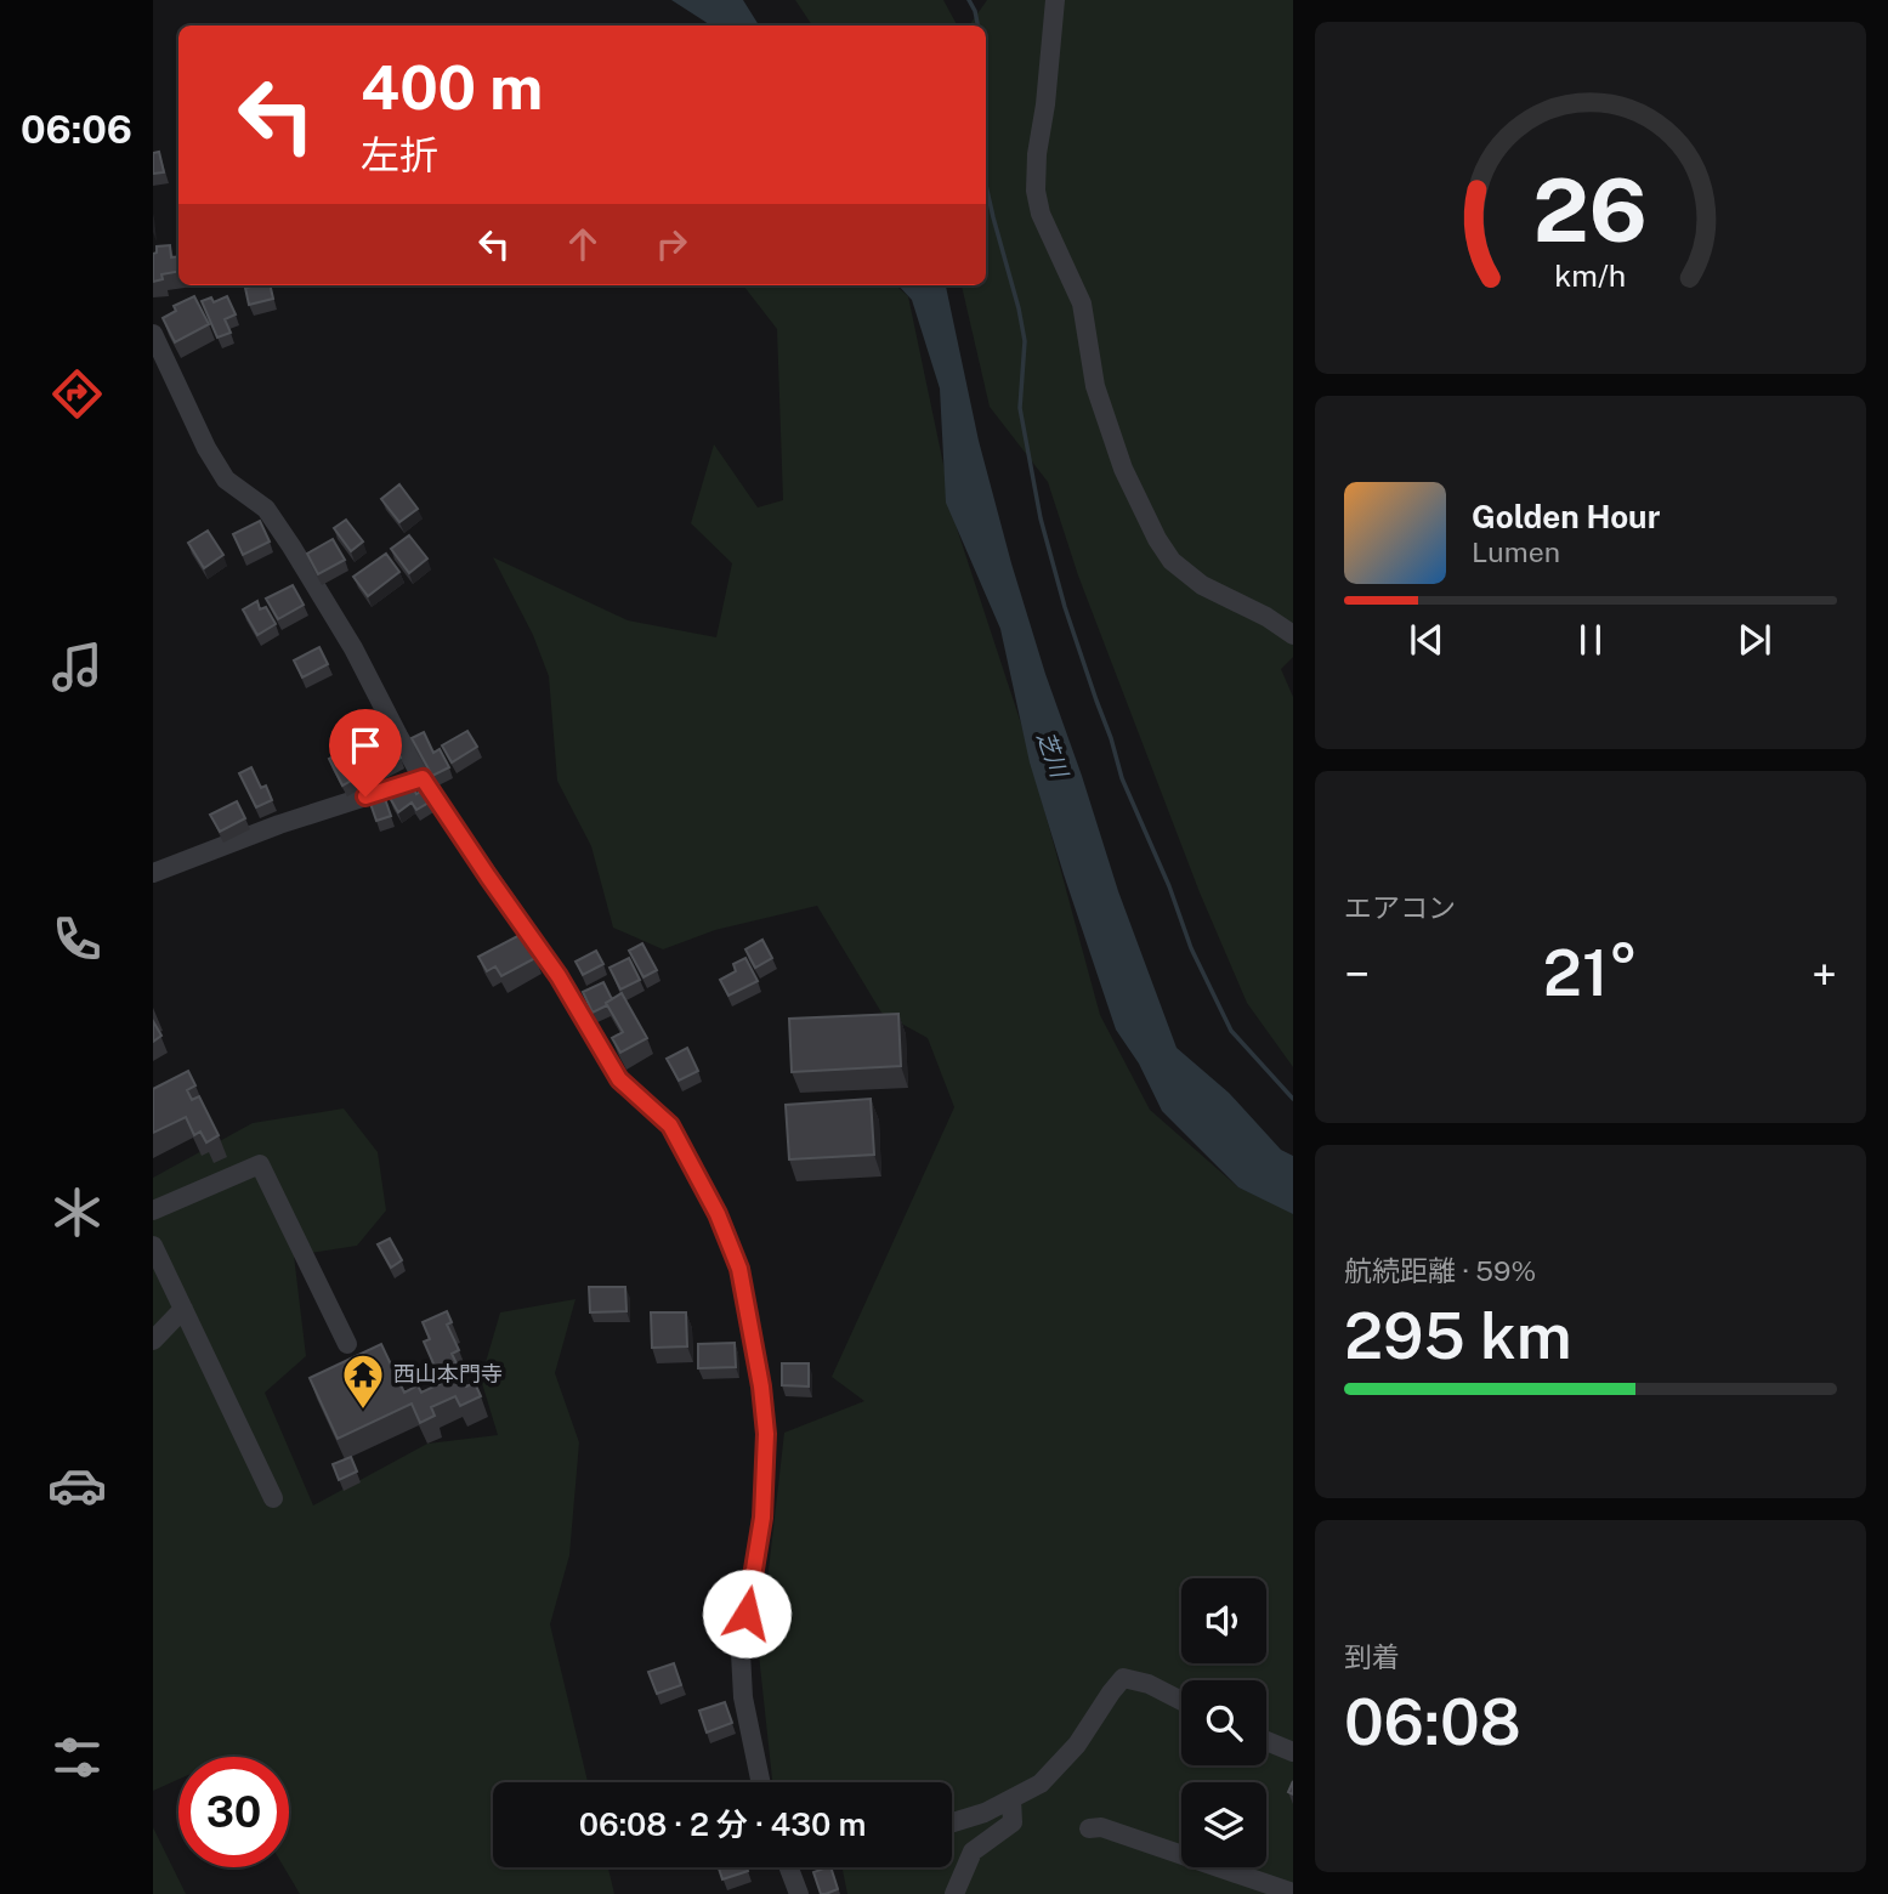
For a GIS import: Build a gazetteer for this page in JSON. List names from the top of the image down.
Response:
{
  "water": ["芝川"],
  "places": {
    "temple": ["西山本門寺"]
  },
  "page": {
    "tabs": "06:06",
    "turn": ["400 m", "左折"],
    "song": ["Golden Hour", "Lumen"],
    "tile": [
      "エアコン",
      ["航続距離 · 59%", "295 km"],
      ["到着", "06:08"]
    ],
    "heat": ["−", "21°", "+"],
    "limit": "30",
    "trip": "06:08 · 2 分 · 430 m",
    "gauge": ["26", "km/h"]
  }
}
